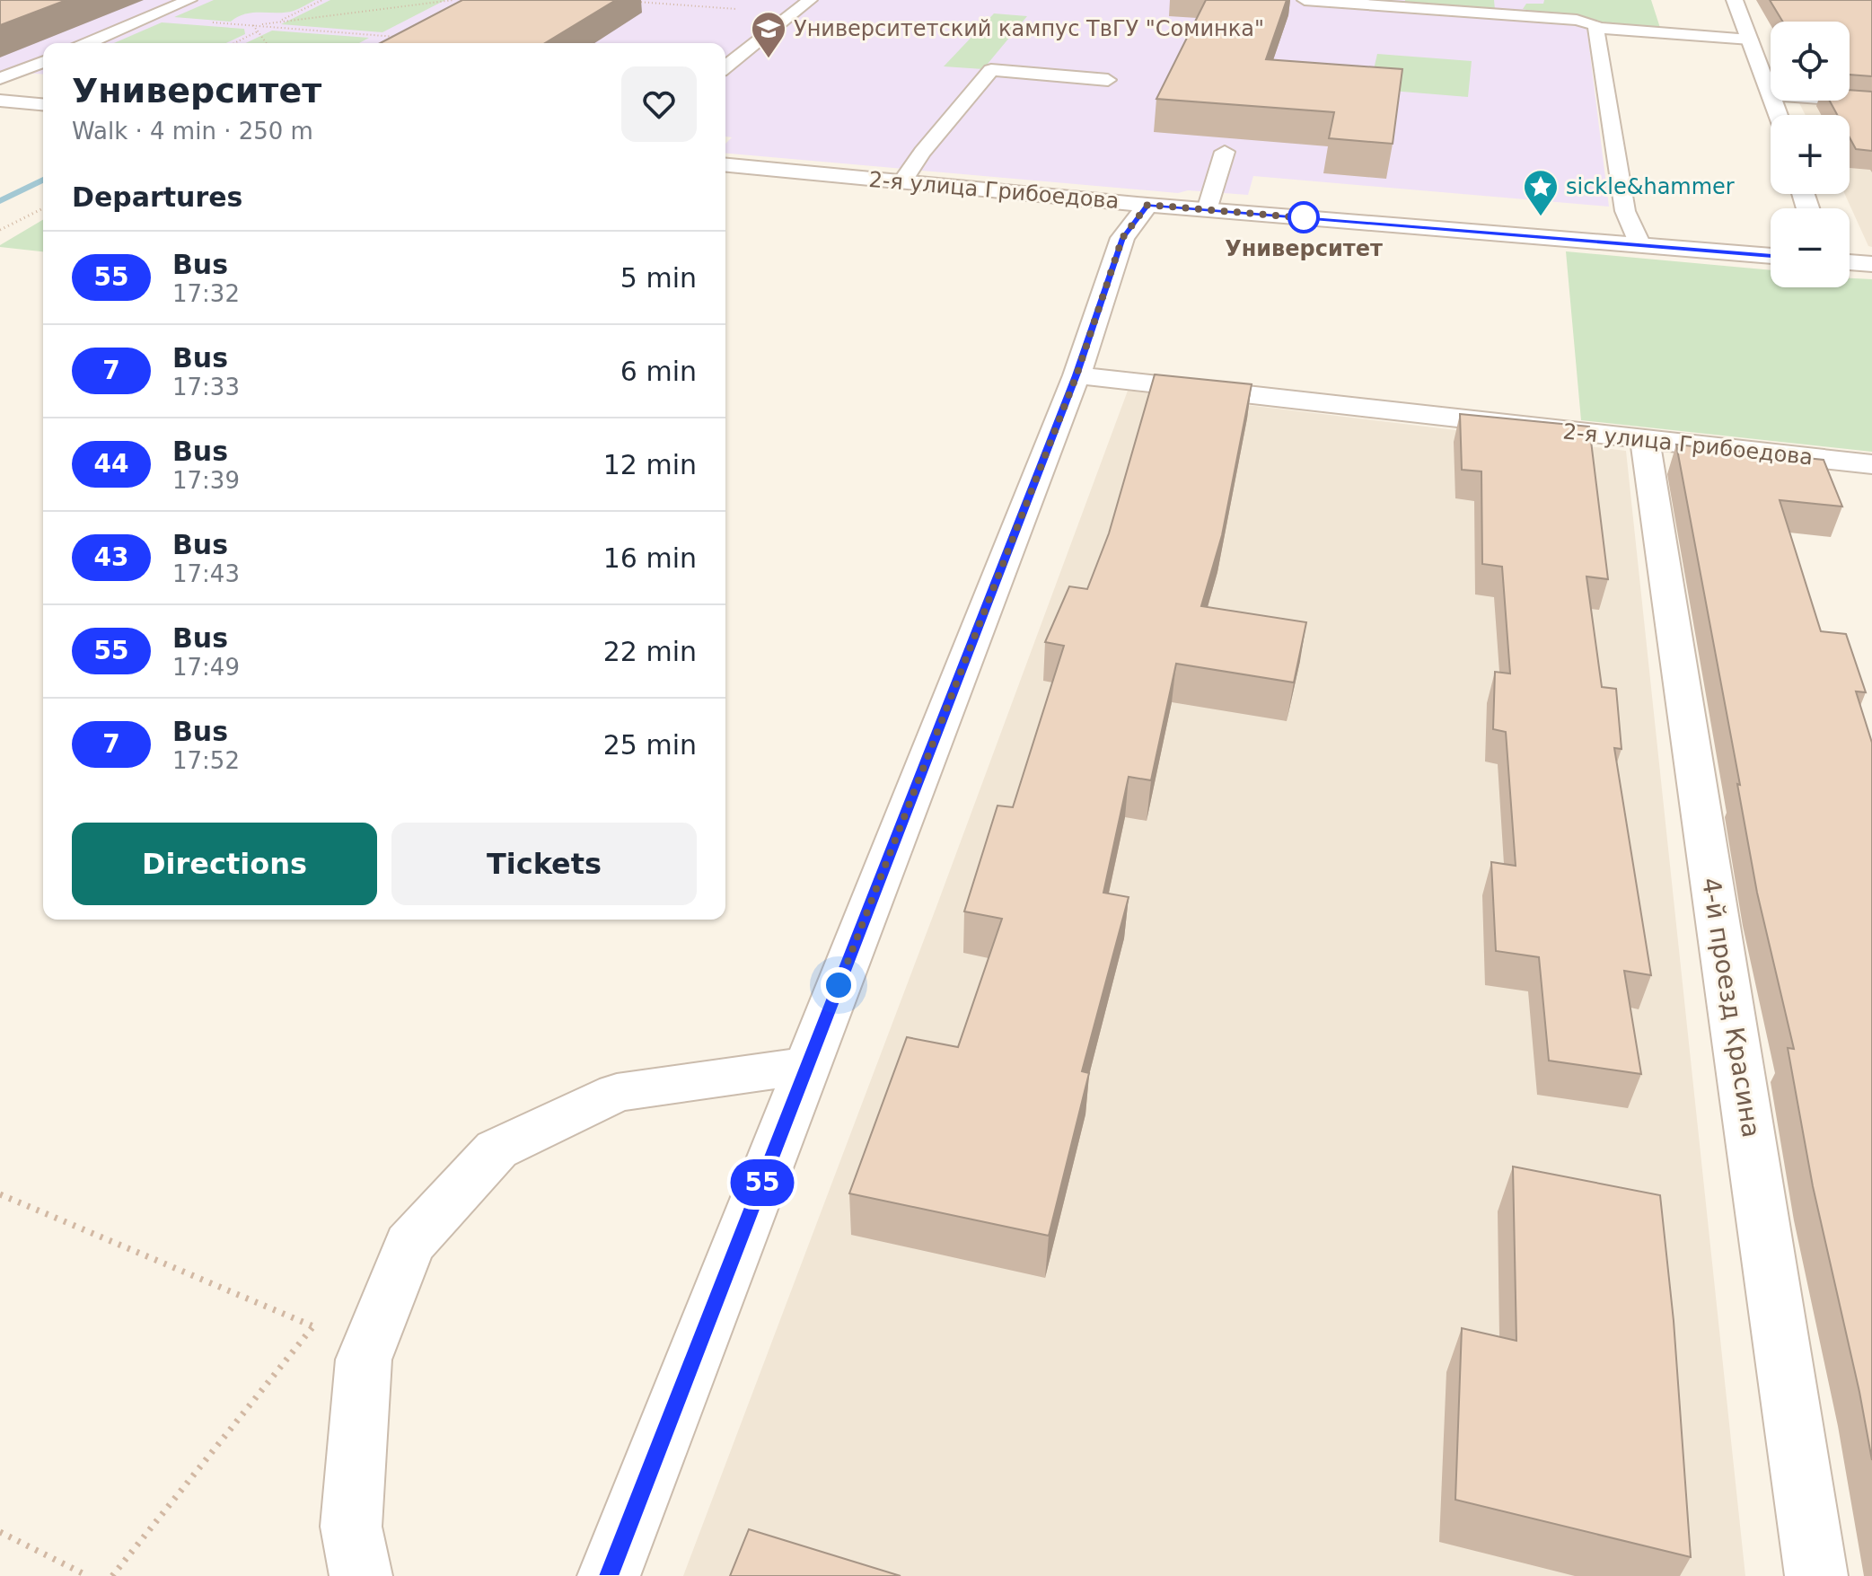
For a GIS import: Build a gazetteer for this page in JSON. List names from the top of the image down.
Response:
{
  "streets": {
    "street": ["2-я улица Грибоедова", "4-й проезд Красина"]
  },
  "crossings": [
    ["2-я улица Грибоедова", "4-й проезд Красина"]
  ],
  "places": {
    "school or university": ["Университетский кампус ТвГУ \"Соминка\""],
    "other": ["Университет"],
    "place": ["sickle&hammer"]
  },
  "lines": ["bus line 55"],
  "page": {
    "on_map": "55",
    "map_buttons": ["+", "−"],
    "heading": [
      ["Университет", "Walk · 4 min · 250 m"],
      "Departures"
    ],
    "list": [
      {
        "mark": "55",
        "name": "Bus",
        "note": "17:32",
        "value": "5 min"
      },
      {
        "mark": "7",
        "name": "Bus",
        "note": "17:33",
        "value": "6 min"
      },
      {
        "mark": "44",
        "name": "Bus",
        "note": "17:39",
        "value": "12 min"
      },
      {
        "mark": "43",
        "name": "Bus",
        "note": "17:43",
        "value": "16 min"
      },
      {
        "mark": "55",
        "name": "Bus",
        "note": "17:49",
        "value": "22 min"
      },
      {
        "mark": "7",
        "name": "Bus",
        "note": "17:52",
        "value": "25 min"
      }
    ],
    "buttons": ["Directions", "Tickets"]
  }
}
